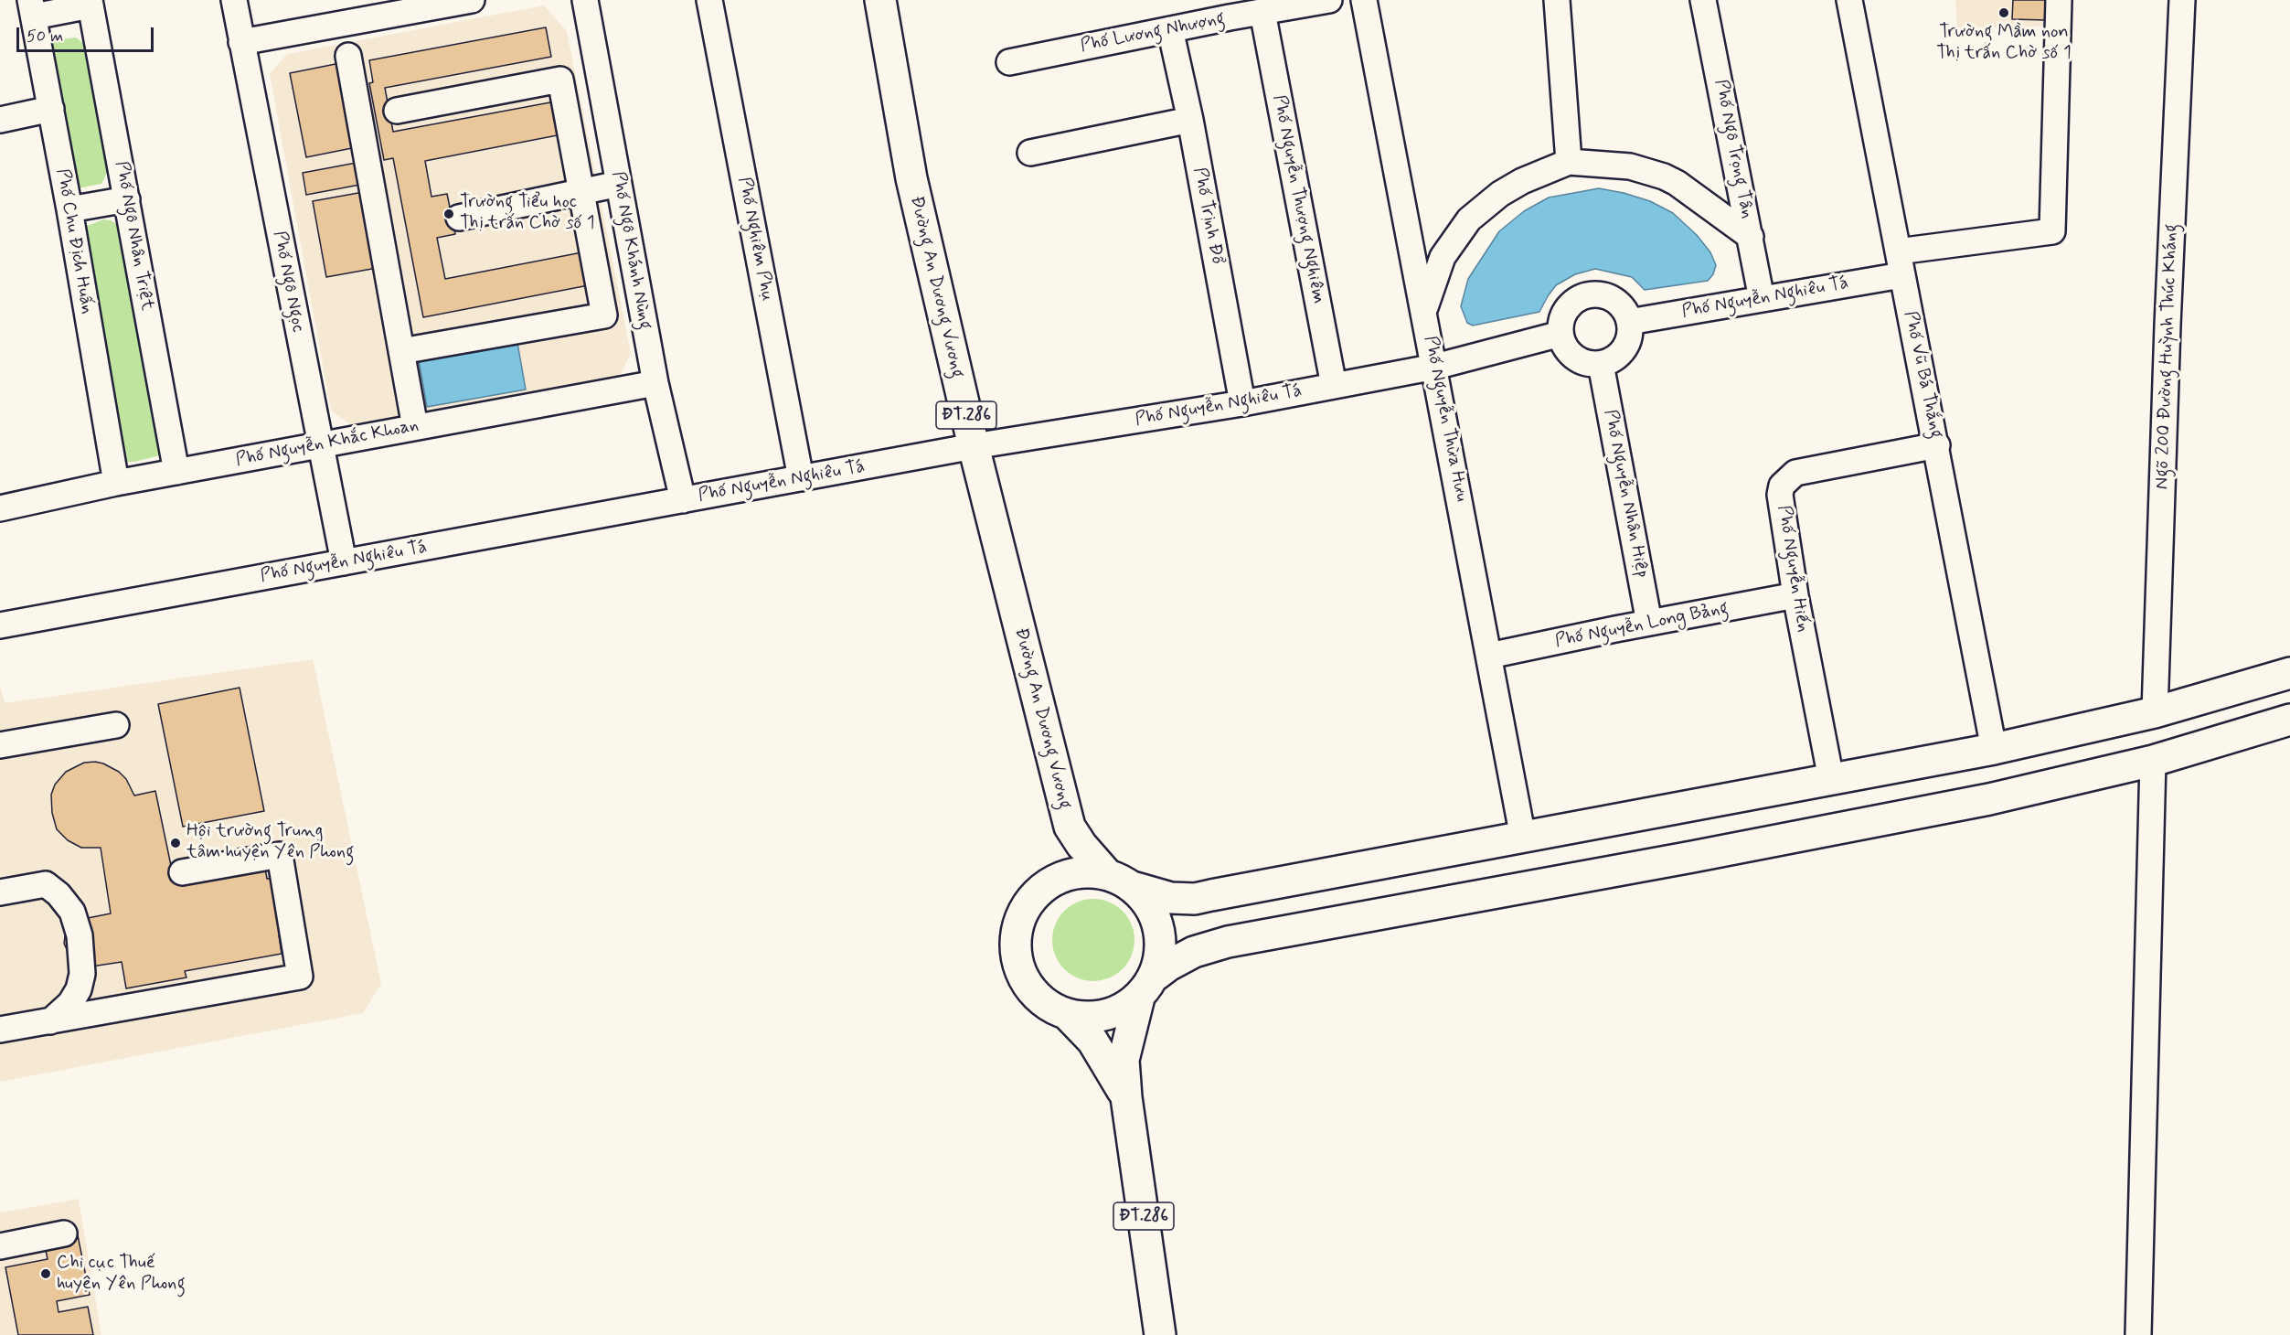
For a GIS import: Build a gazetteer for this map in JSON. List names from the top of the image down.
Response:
{
  "streets": {
    "main road": ["Đường An Dương Vương", "ĐT.286"],
    "street": [
      "Phố Lương Nhượng",
      "Phố Ngô Trọng Tân",
      "Phố Nguyễn Thượng Nghiêm",
      "Phố Trịnh Đổ",
      "Phố Ngô Nhân Triệt",
      "Phố Nghiêm Phụ",
      "Phố Chu Địch Huấn",
      "Phố Ngô Khánh Nùng",
      "Phố Ngô Ngọc",
      "Phố Nguyễn Nghiêu Tá",
      "Ngõ 200 Đường Huỳnh Thúc Kháng",
      "Phố Vũ Bá Thắng",
      "Phố Nguyễn Thừa Hưu",
      "Phố Nguyễn Khắc Khoan",
      "Phố Nguyễn Nhân Hiệp",
      "Phố Nguyễn Hiến",
      "Phố Nguyễn Long Bảng"
    ]
  },
  "crossings": [
    ["Phố Lương Nhượng", "Phố Nguyễn Thượng Nghiêm"],
    ["Phố Lương Nhượng", "Phố Trịnh Đổ"],
    ["Phố Ngô Trọng Tân", "Phố Nguyễn Nghiêu Tá"],
    ["Phố Nguyễn Thượng Nghiêm", "Phố Nguyễn Nghiêu Tá"],
    ["Phố Trịnh Đổ", "Phố Nguyễn Nghiêu Tá"],
    ["Phố Ngô Nhân Triệt", "Phố Nguyễn Khắc Khoan"],
    ["Phố Nghiêm Phụ", "Phố Nguyễn Nghiêu Tá"],
    ["Phố Chu Địch Huấn", "Phố Nguyễn Khắc Khoan"],
    ["Phố Ngô Khánh Nùng", "Phố Nguyễn Nghiêu Tá"],
    ["Phố Ngô Khánh Nùng", "Phố Nguyễn Khắc Khoan"],
    ["Phố Ngô Ngọc", "Phố Nguyễn Nghiêu Tá"],
    ["Phố Ngô Ngọc", "Phố Nguyễn Khắc Khoan"],
    ["Đường An Dương Vương", "Phố Nguyễn Nghiêu Tá"],
    ["Đường An Dương Vương", "ĐT.286"],
    ["Phố Nguyễn Nghiêu Tá", "Phố Vũ Bá Thắng"],
    ["Phố Nguyễn Nghiêu Tá", "Phố Nguyễn Thừa Hưu"],
    ["Phố Nguyễn Nghiêu Tá", "Phố Nguyễn Nhân Hiệp"],
    ["Phố Vũ Bá Thắng", "Phố Nguyễn Hiến"],
    ["Phố Nguyễn Thừa Hưu", "Phố Nguyễn Long Bảng"],
    ["Phố Nguyễn Nhân Hiệp", "Phố Nguyễn Long Bảng"],
    ["Phố Nguyễn Hiến", "Phố Nguyễn Long Bảng"]
  ],
  "places": [
    "Trường Mầm non Thị trấn Chờ số 1",
    "Trường Tiểu học Thị trấn Chờ số 1",
    "Hội trường Trung tâm huyện Yên Phong",
    "Chi cục Thuế huyện Yên Phong"
  ],
  "scale_bar": "50 m"
}
